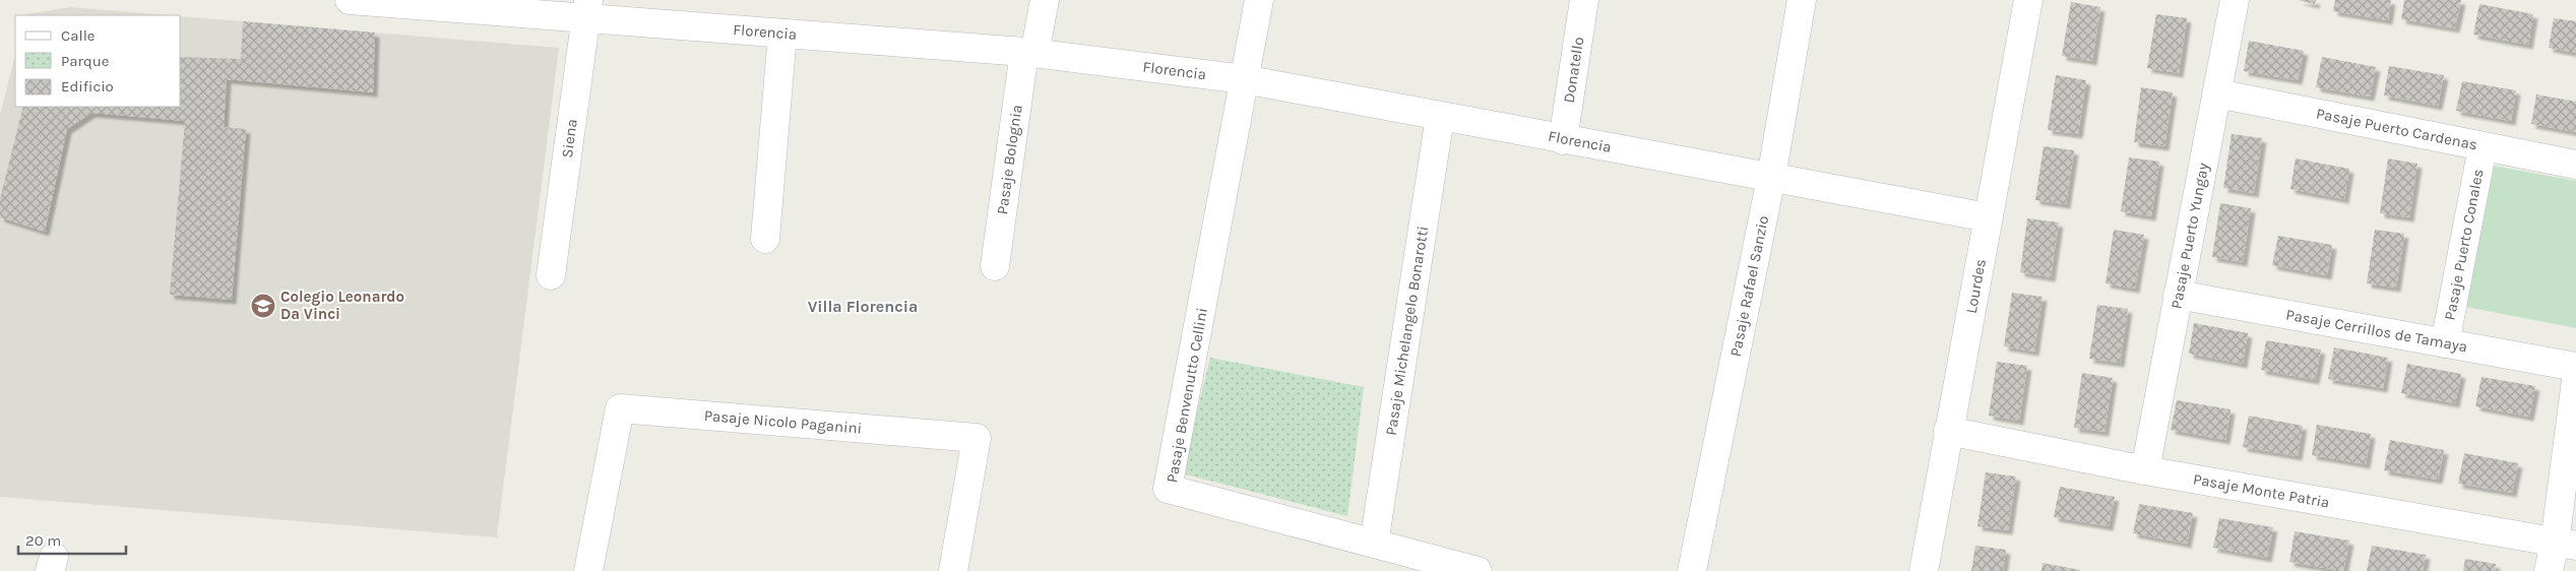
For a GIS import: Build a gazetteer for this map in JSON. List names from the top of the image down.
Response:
{
  "streets": {
    "street": [
      "Florencia",
      "Donatello",
      "Pasaje Puerto Cardenas",
      "Siena",
      "Pasaje Bolognia",
      "Pasaje Puerto Yungay",
      "Pasaje Puerto Conales",
      "Pasaje Rafael Sanzio",
      "Lourdes",
      "Pasaje Michelangelo Bonarotti",
      "Pasaje Cerrillos de Tamaya",
      "Pasaje Benvenutto Cellini",
      "Pasaje Nicolo Paganini",
      "Pasaje Monte Patria"
    ]
  },
  "crossings": [
    ["Florencia", "Donatello"],
    ["Florencia", "Siena"],
    ["Florencia", "Pasaje Bolognia"],
    ["Florencia", "Pasaje Rafael Sanzio"],
    ["Florencia", "Lourdes"],
    ["Florencia", "Pasaje Michelangelo Bonarotti"],
    ["Florencia", "Pasaje Benvenutto Cellini"],
    ["Pasaje Puerto Cardenas", "Pasaje Puerto Yungay"],
    ["Pasaje Puerto Cardenas", "Pasaje Puerto Conales"],
    ["Pasaje Puerto Yungay", "Pasaje Cerrillos de Tamaya"],
    ["Pasaje Puerto Yungay", "Pasaje Monte Patria"],
    ["Pasaje Puerto Conales", "Pasaje Cerrillos de Tamaya"],
    ["Lourdes", "Pasaje Monte Patria"],
    ["Pasaje Michelangelo Bonarotti", "Pasaje Benvenutto Cellini"]
  ],
  "districts": ["Villa Florencia"],
  "places": {
    "school or university": ["Colegio Leonardo Da Vinci"]
  },
  "legend": ["Calle", "Parque", "Edificio"],
  "scale_bar": "20 m"
}
